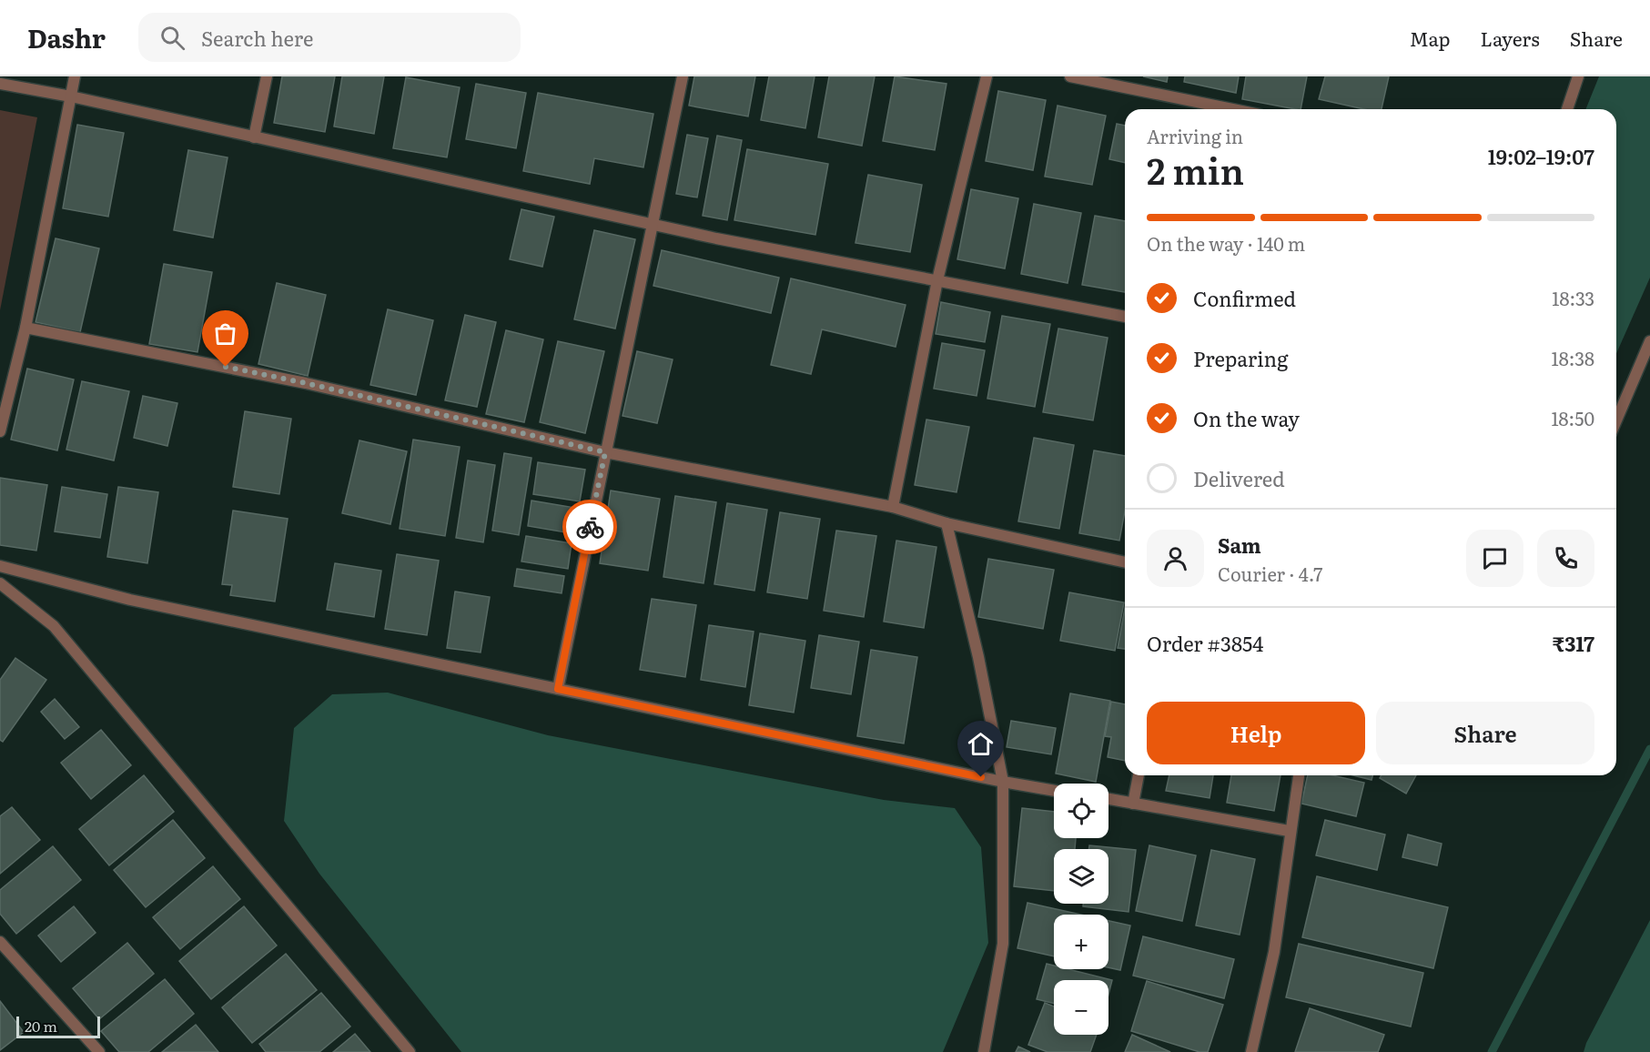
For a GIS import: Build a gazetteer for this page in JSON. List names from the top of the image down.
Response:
{
  "scale_bar": "20 m",
  "page": {
    "header": "Dashr",
    "search": "Search here",
    "nav": ["Map", "Layers", "Share"],
    "heading": ["2 min", "Arriving in", "19:02–19:07"],
    "panel": [
      "Sam",
      "Courier · 4.7",
      "Order #3854",
      "₹317"
    ],
    "bar": "On the way · 140 m",
    "list": [
      ["Confirmed", "18:33"],
      ["Preparing", "18:38"],
      ["On the way", "18:50"],
      "Delivered"
    ],
    "buttons": ["Help", "Share"],
    "map_buttons": ["+", "−"],
    "scale": "20 m"
  }
}
